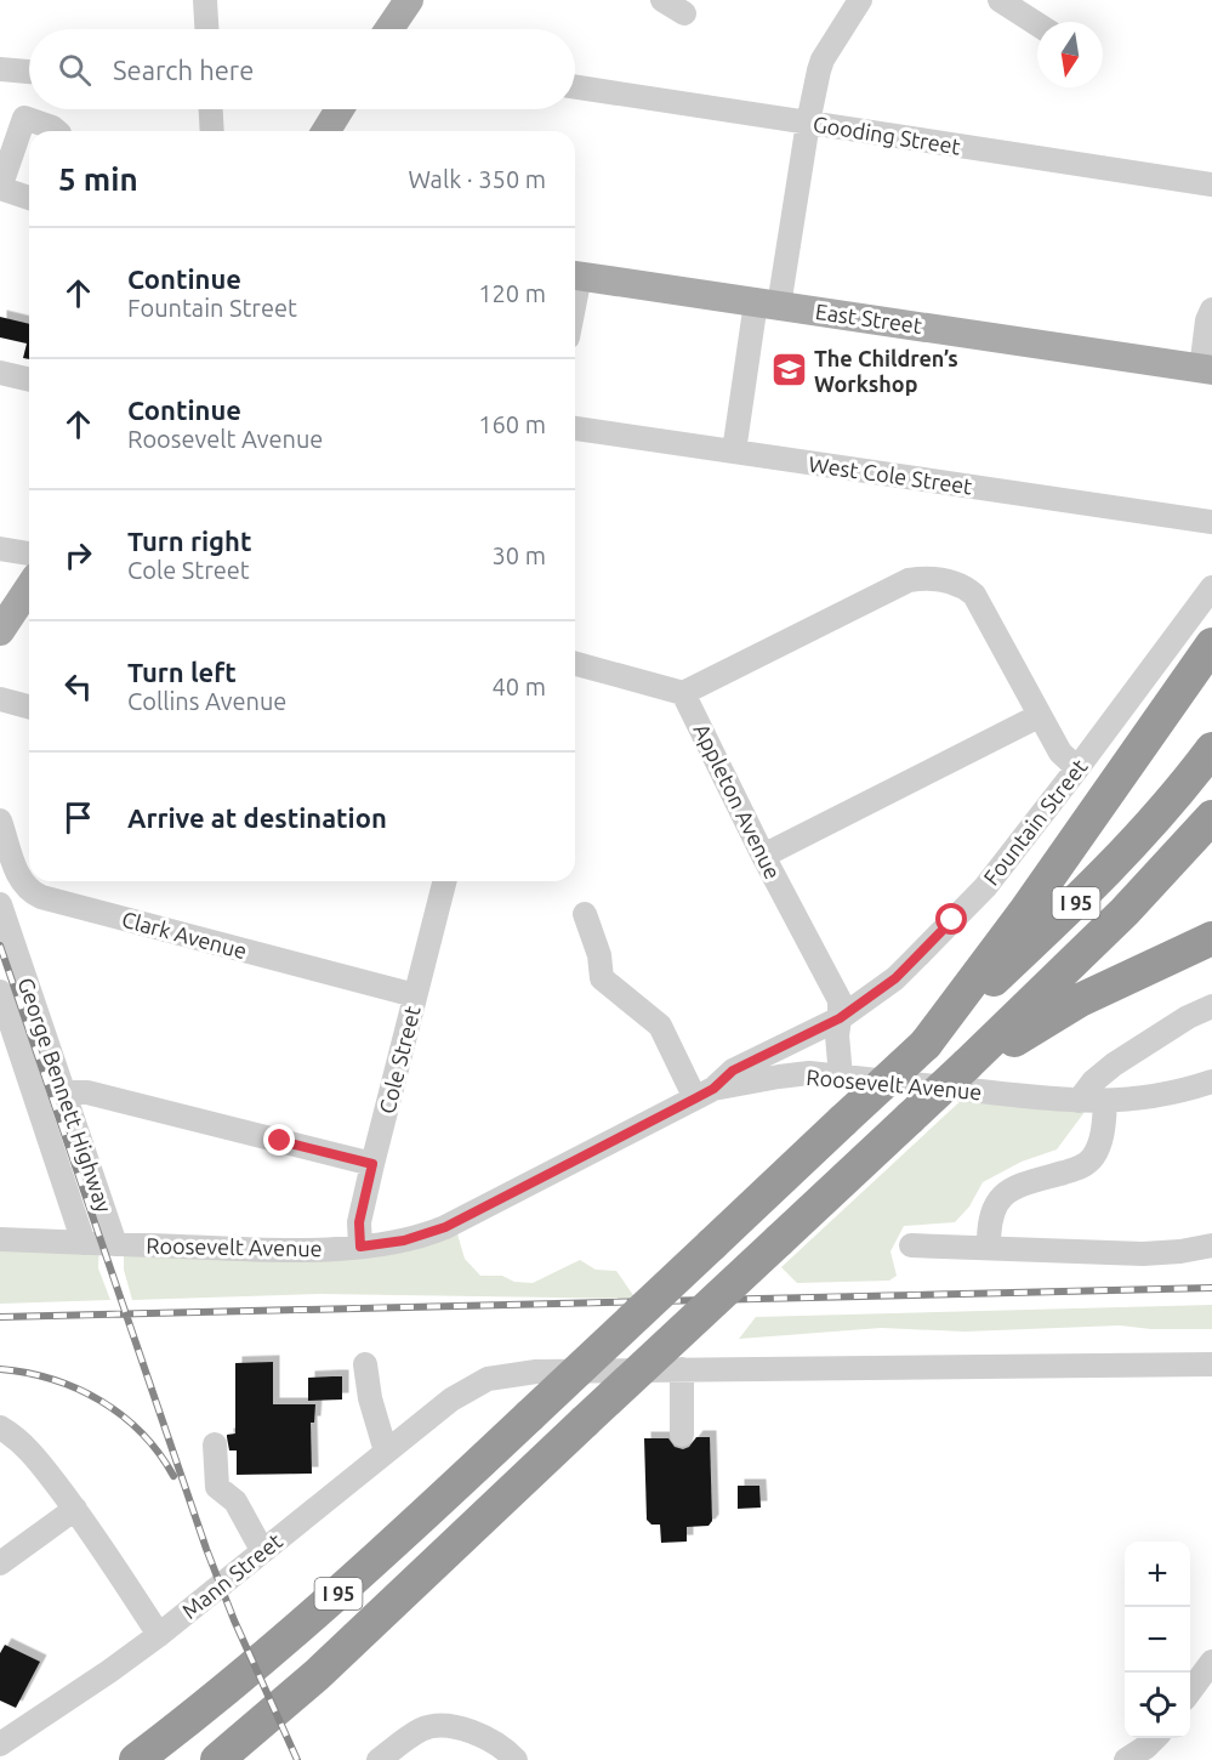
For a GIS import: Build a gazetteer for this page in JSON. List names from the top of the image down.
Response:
{
  "streets": {
    "highway": ["I 95"],
    "main road": ["East Street"],
    "street": [
      "Gooding Street",
      "West Cole Street",
      "Appleton Avenue",
      "Fountain Street",
      "Clark Avenue",
      "Cole Street",
      "Roosevelt Avenue",
      "George Bennett Highway",
      "Mann Street"
    ]
  },
  "crossings": [
    ["Appleton Avenue", "Fountain Street"],
    ["Appleton Avenue", "Roosevelt Avenue"],
    ["Fountain Street", "Roosevelt Avenue"],
    ["Clark Avenue", "Cole Street"],
    ["Cole Street", "Roosevelt Avenue"],
    ["Roosevelt Avenue", "George Bennett Highway"]
  ],
  "places": {
    "school or university": ["The Children’s Workshop"]
  },
  "north": "bottom",
  "page": {
    "search": "Search here",
    "heading": ["5 min", "Walk · 350 m"],
    "list": [
      ["Continue", "Fountain Street", "120 m"],
      ["Continue", "Roosevelt Avenue", "160 m"],
      ["Turn right", "Cole Street", "30 m"],
      ["Turn left", "Collins Avenue", "40 m"],
      "Arrive at destination"
    ],
    "map_buttons": ["+", "−"]
  }
}
